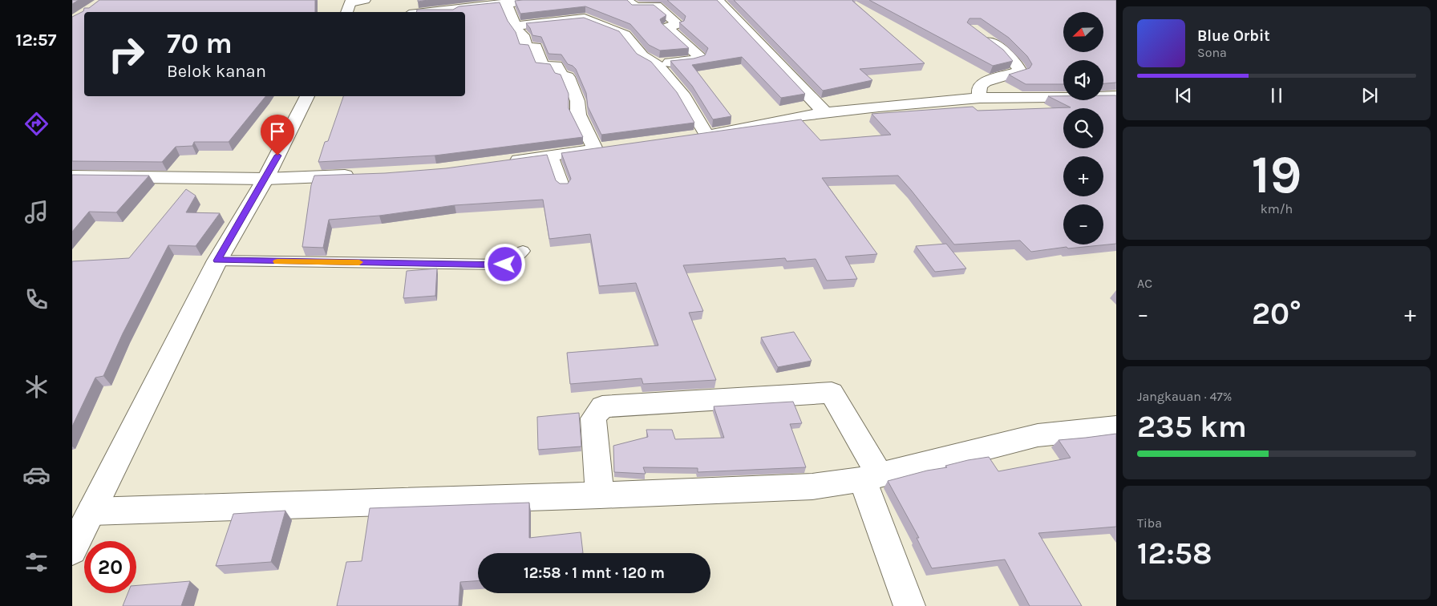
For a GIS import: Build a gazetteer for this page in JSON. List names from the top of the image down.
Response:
{
  "north": "bottom left",
  "page": {
    "tabs": "12:57",
    "map_buttons": ["+", "−"],
    "turn": ["70 m", "Belok kanan"],
    "song": ["Blue Orbit", "Sona"],
    "tile": [
      ["19", "km/h"],
      "AC",
      ["Jangkauan · 47%", "235 km"],
      ["Tiba", "12:58"]
    ],
    "heat": ["−", "20°", "+"],
    "limit": "20",
    "trip": "12:58 · 1 mnt · 120 m"
  }
}
